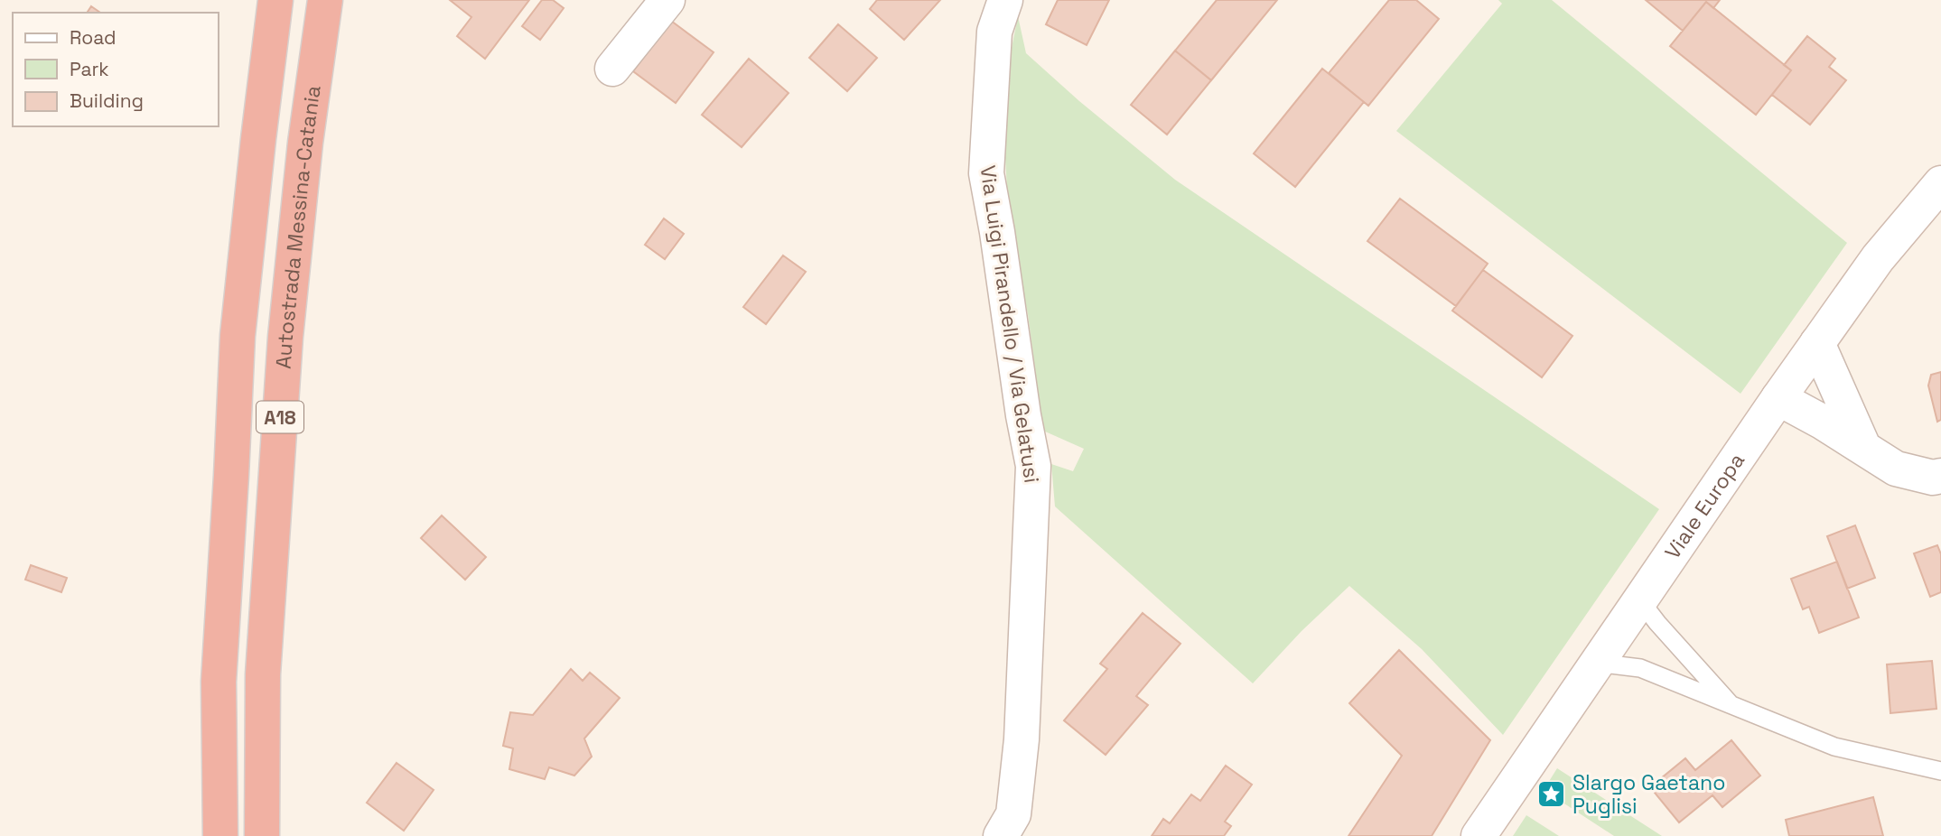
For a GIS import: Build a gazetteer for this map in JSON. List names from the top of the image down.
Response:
{
  "streets": {
    "highway": ["Autostrada Messina-Catania", "A18"],
    "street": ["Via Luigi Pirandello / Via Gelatusi", "Viale Europa"]
  },
  "places": {
    "place": ["Slargo Gaetano Puglisi"]
  },
  "legend": ["Road", "Park", "Building"]
}
